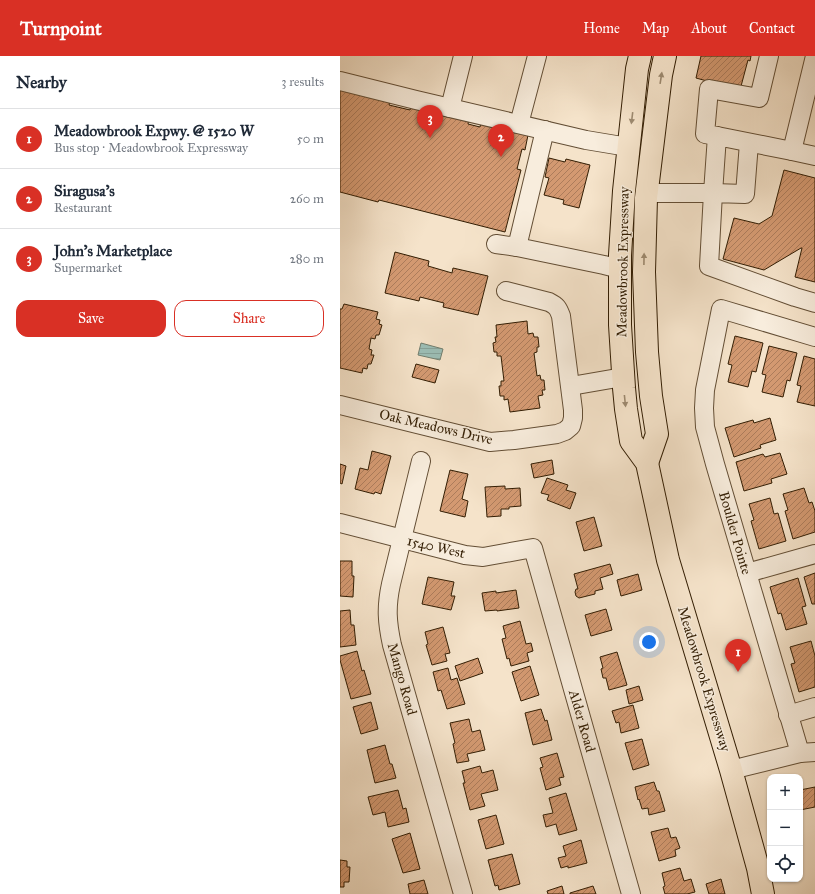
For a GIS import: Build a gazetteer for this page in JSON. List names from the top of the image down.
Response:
{
  "streets": {
    "main road": ["Meadowbrook Expressway"],
    "street": [
      "Oak Meadows Drive",
      "Boulder Pointe",
      "1540 West",
      "Mango Road",
      "Alder Road"
    ]
  },
  "crossings": [
    ["1540 West", "Mango Road"],
    ["1540 West", "Alder Road"]
  ],
  "page": {
    "header": "Turnpoint",
    "nav": [
      "Home",
      "Map",
      "About",
      "Contact"
    ],
    "heading": ["Nearby", "3 results"],
    "pins": ["3", "2", "1"],
    "list": [
      {
        "mark": "1",
        "name": "Meadowbrook Expwy. @ 1520 W",
        "note": "Bus stop · Meadowbrook Expressway",
        "value": "50 m"
      },
      {
        "mark": "2",
        "name": "Siragusa's",
        "note": "Restaurant",
        "value": "260 m"
      },
      {
        "mark": "3",
        "name": "John's Marketplace",
        "note": "Supermarket",
        "value": "280 m"
      }
    ],
    "buttons": ["Save", "Share"],
    "map_buttons": ["+", "−"]
  }
}
